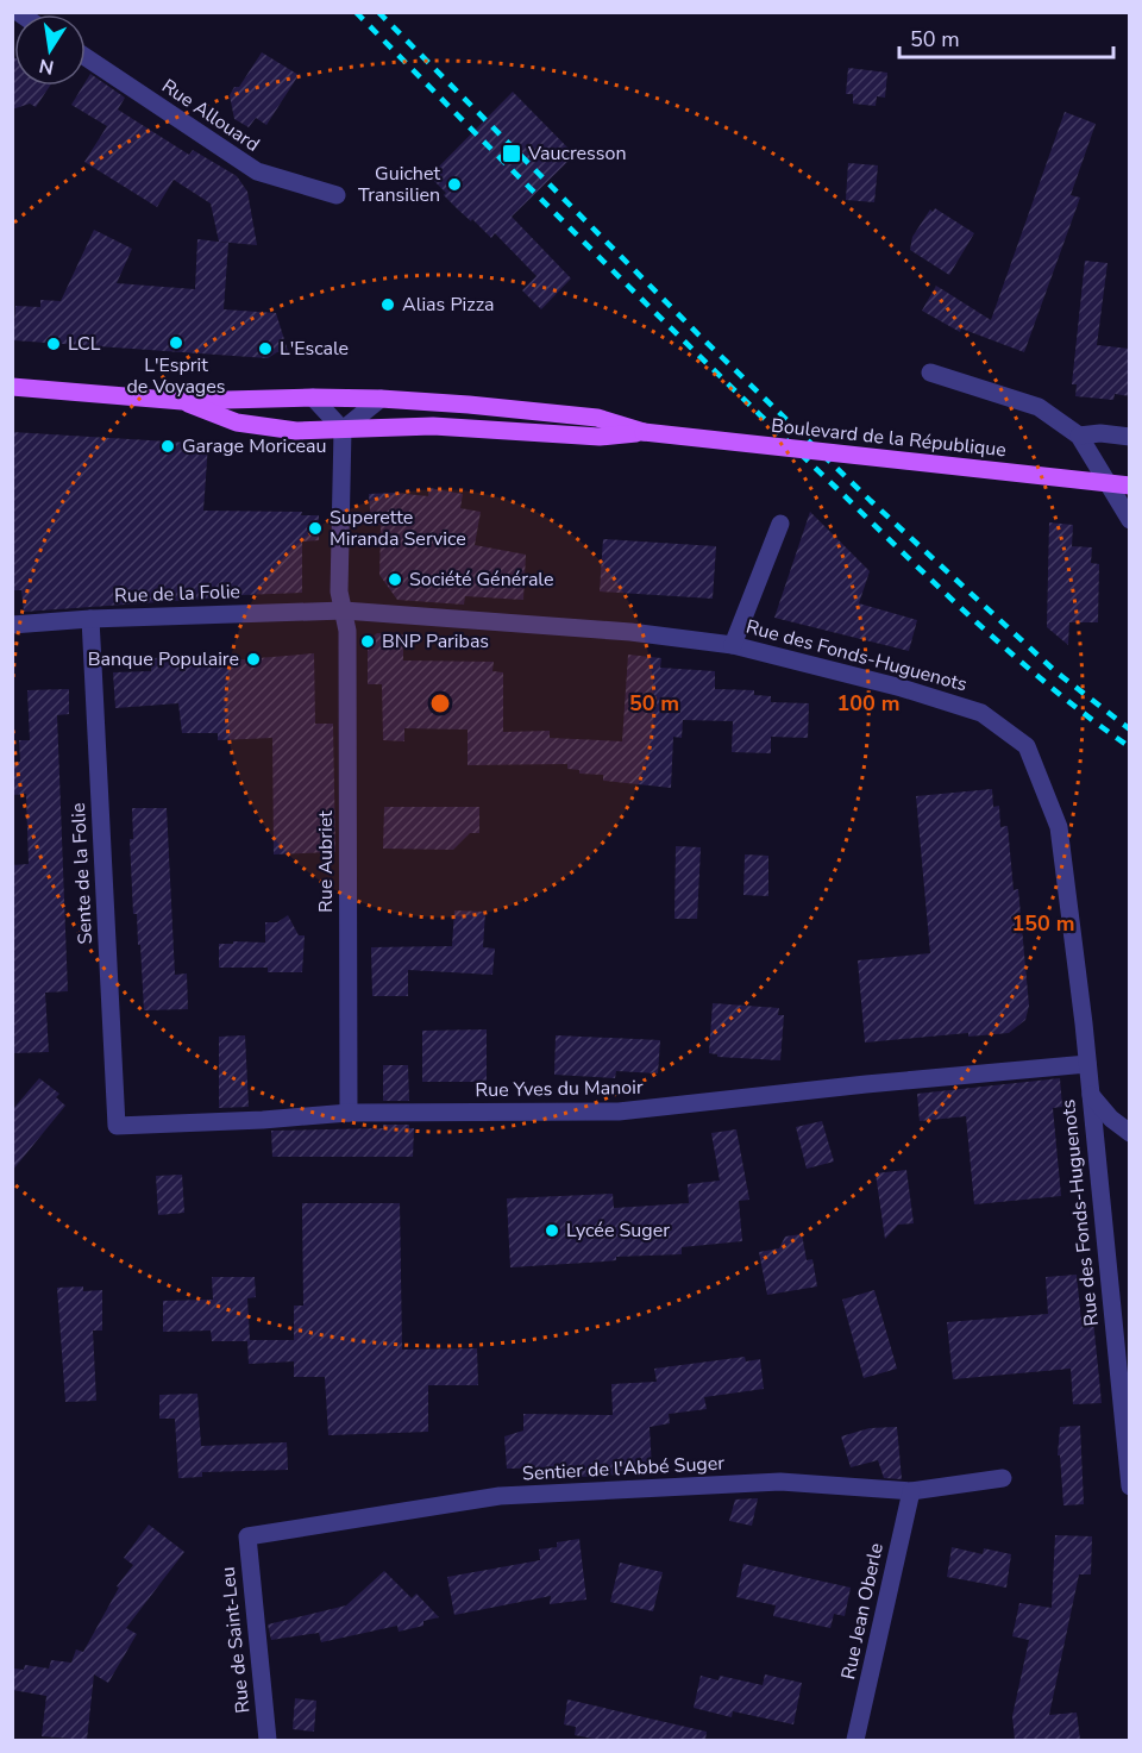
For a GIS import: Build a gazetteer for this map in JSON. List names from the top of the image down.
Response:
{
  "streets": {
    "main road": ["Boulevard de la République"],
    "street": [
      "Rue Allouard",
      "Rue de la Folie",
      "Rue des Fonds-Huguenots",
      "Rue Aubriet",
      "Sente de la Folie",
      "Rue Yves du Manoir",
      "Sentier de l'Abbé Suger",
      "Rue Jean Oberle",
      "Rue de Saint-Leu"
    ]
  },
  "crossings": [
    ["Boulevard de la République", "Rue Aubriet"],
    ["Rue de la Folie", "Rue des Fonds-Huguenots"],
    ["Rue de la Folie", "Rue Aubriet"],
    ["Rue de la Folie", "Sente de la Folie"],
    ["Rue des Fonds-Huguenots", "Rue Aubriet"],
    ["Rue des Fonds-Huguenots", "Rue Yves du Manoir"],
    ["Rue Aubriet", "Rue Yves du Manoir"],
    ["Sente de la Folie", "Rue Yves du Manoir"],
    ["Sentier de l'Abbé Suger", "Rue Jean Oberle"],
    ["Sentier de l'Abbé Suger", "Rue de Saint-Leu"]
  ],
  "places": {
    "transit": ["Vaucresson"],
    "other": [
      "Guichet Transilien",
      "Alias Pizza",
      "L'Esprit de Voyages",
      "LCL",
      "L'Escale",
      "Garage Moriceau",
      "Superette Miranda Service",
      "Société Générale",
      "BNP Paribas",
      "Banque Populaire",
      "Lycée Suger"
    ]
  },
  "scale_bar": "50 m",
  "north": "bottom",
  "rings": ["50 m", "100 m", "150 m"]
}
